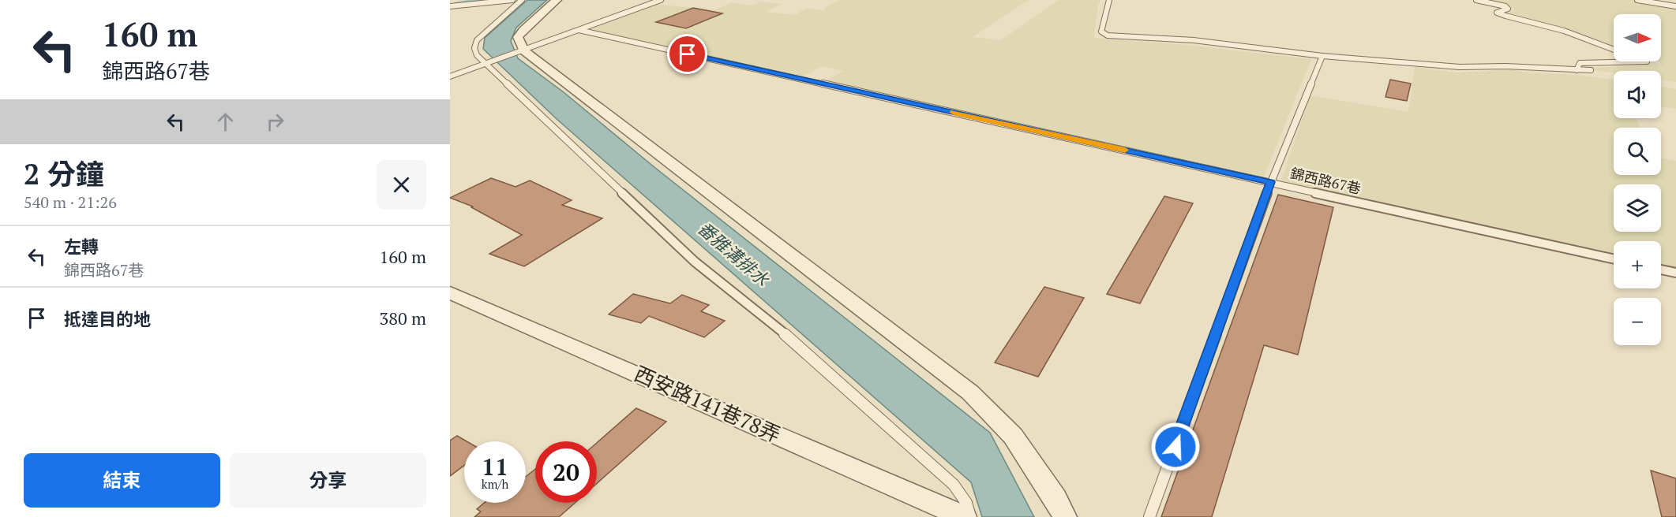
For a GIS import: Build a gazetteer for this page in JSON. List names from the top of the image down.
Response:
{
  "streets": {
    "street": ["西安路141巷78弄"],
    "lane": ["錦西路67巷"]
  },
  "water": ["番雅溝排水"],
  "north": "right",
  "page": {
    "turn": ["160 m", "錦西路67巷"],
    "map_buttons": ["+", "−"],
    "heading": ["2 分鐘", "540 m · 21:26"],
    "list": [
      {
        "name": "左轉",
        "note": "錦西路67巷",
        "value": "160 m"
      },
      {
        "name": "抵達目的地",
        "value": "380 m"
      }
    ],
    "speed": "11 km/h",
    "limit": "20",
    "buttons": ["結束", "分享"]
  }
}
